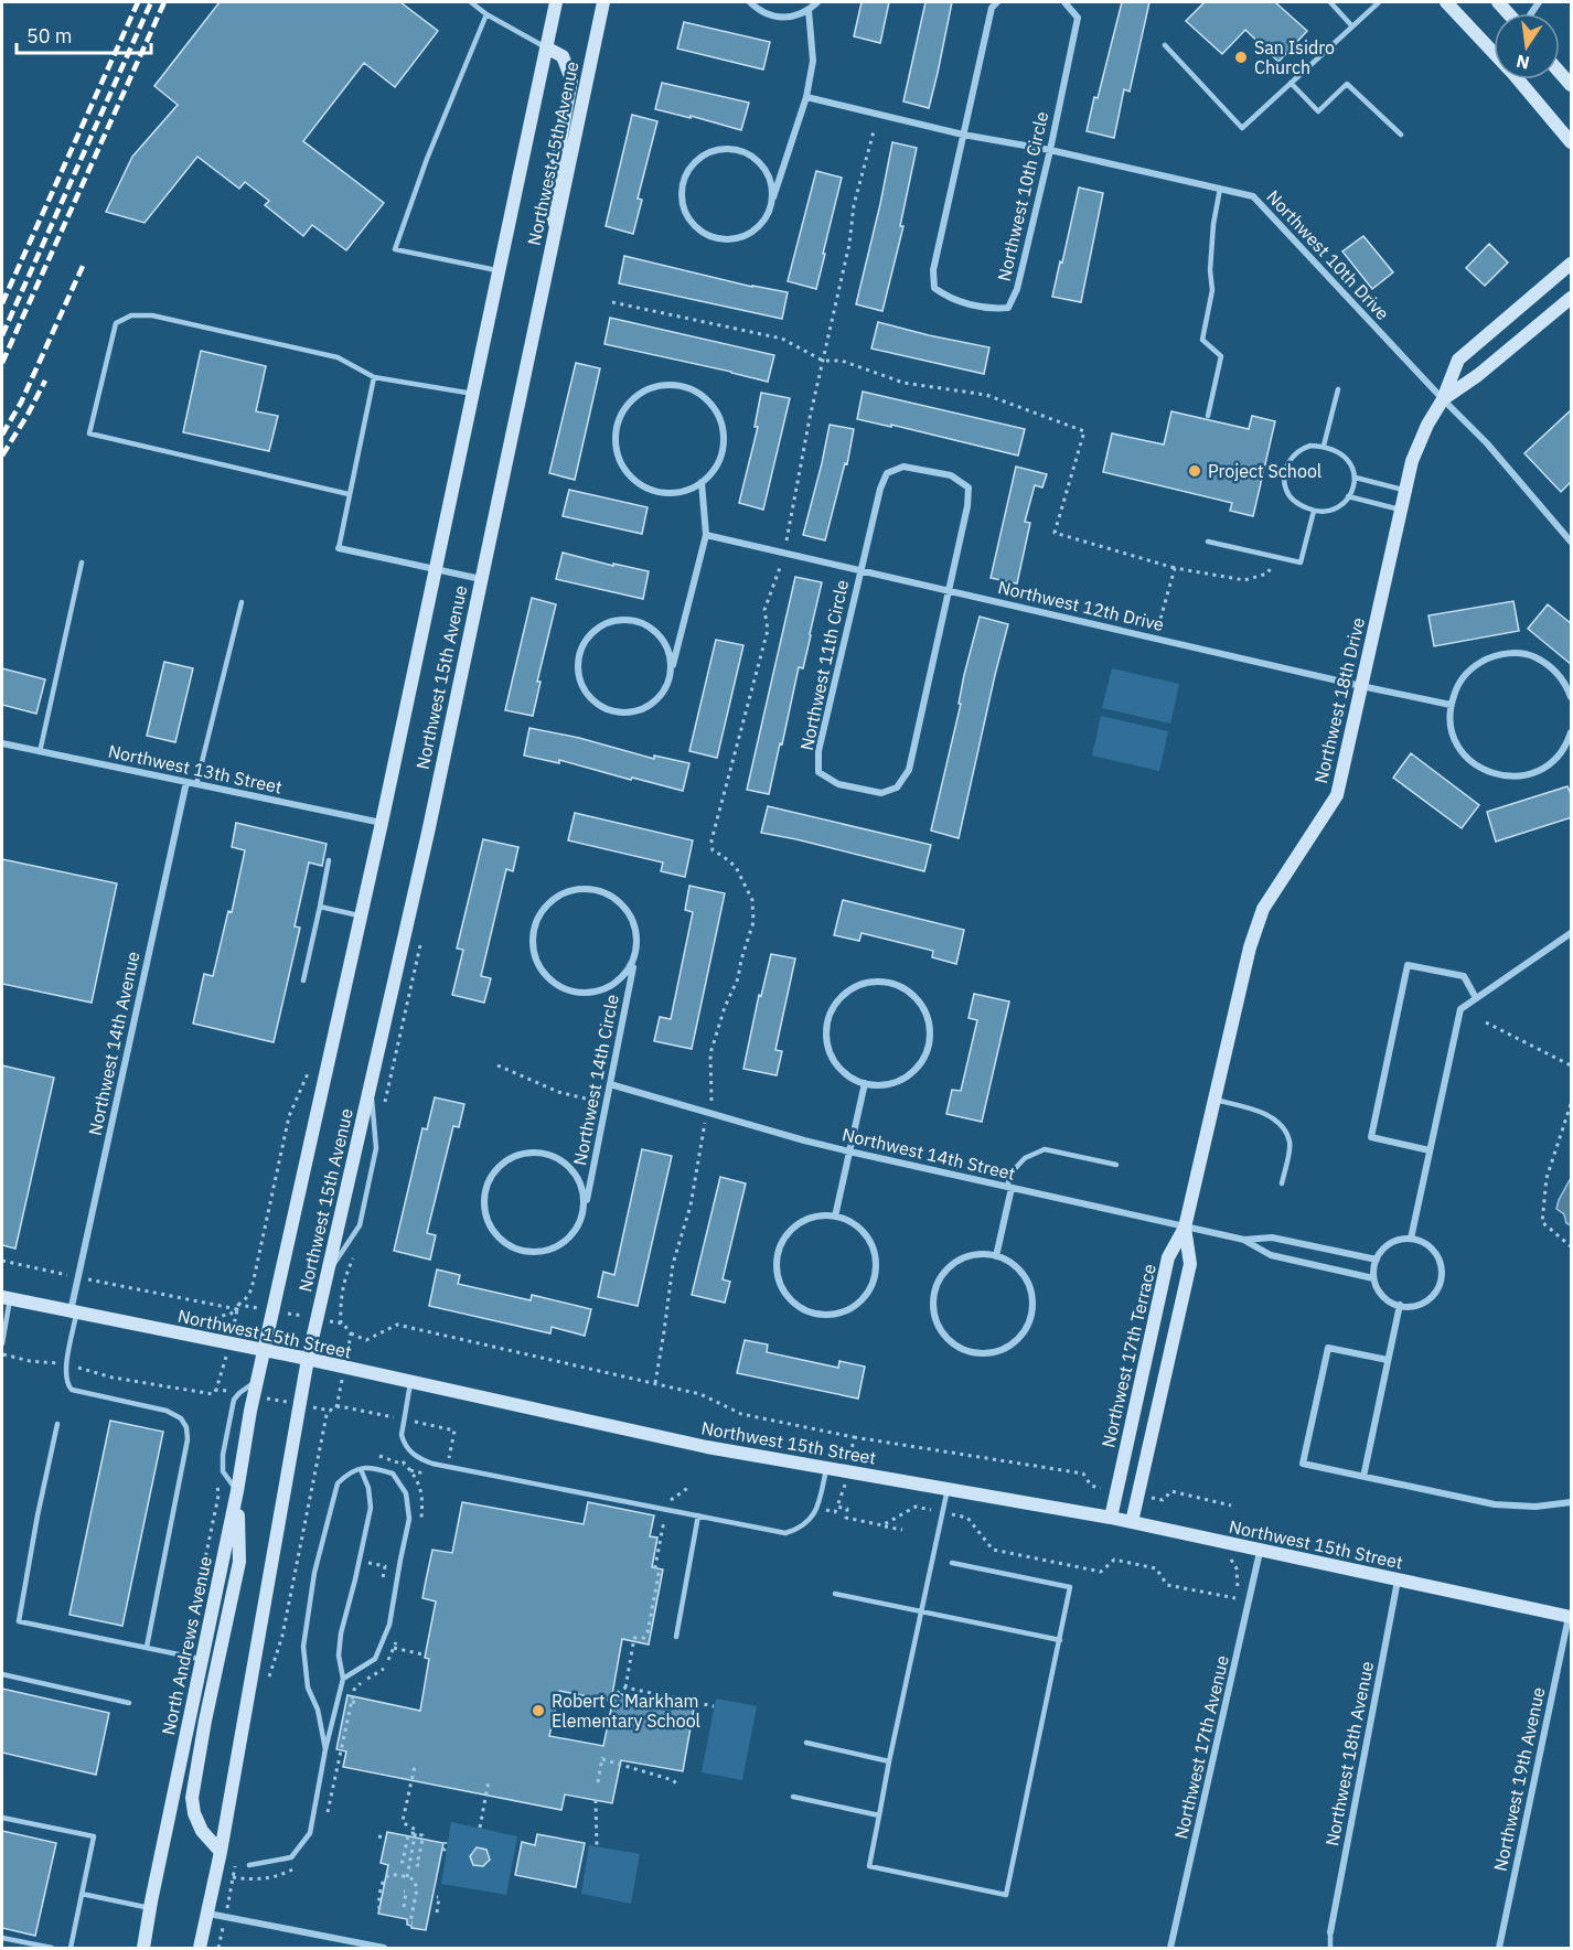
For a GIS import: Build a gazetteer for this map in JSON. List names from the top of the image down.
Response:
{
  "streets": {
    "street": [
      "Northwest 15th Avenue",
      "Northwest 10th Circle",
      "Northwest 10th Drive",
      "Northwest 12th Drive",
      "Northwest 11th Circle",
      "Northwest 18th Drive",
      "Northwest 13th Street",
      "Northwest 14th Avenue",
      "Northwest 14th Circle",
      "Northwest 14th Street",
      "Northwest 15th Street",
      "Northwest 17th Terrace",
      "North Andrews Avenue",
      "Northwest 17th Avenue",
      "Northwest 18th Avenue",
      "Northwest 19th Avenue"
    ]
  },
  "crossings": [
    ["Northwest 15th Avenue", "Northwest 13th Street"],
    ["Northwest 15th Avenue", "Northwest 15th Street"],
    ["Northwest 15th Avenue", "North Andrews Avenue"],
    ["Northwest 10th Circle", "Northwest 10th Drive"],
    ["Northwest 10th Drive", "Northwest 18th Drive"],
    ["Northwest 12th Drive", "Northwest 11th Circle"],
    ["Northwest 12th Drive", "Northwest 18th Drive"],
    ["Northwest 18th Drive", "Northwest 14th Street"],
    ["Northwest 18th Drive", "Northwest 17th Terrace"],
    ["Northwest 13th Street", "Northwest 14th Avenue"],
    ["Northwest 14th Avenue", "Northwest 15th Street"],
    ["Northwest 14th Circle", "Northwest 14th Street"],
    ["Northwest 14th Street", "Northwest 17th Terrace"],
    ["Northwest 15th Street", "Northwest 17th Terrace"],
    ["Northwest 15th Street", "North Andrews Avenue"],
    ["Northwest 15th Street", "Northwest 17th Avenue"],
    ["Northwest 15th Street", "Northwest 18th Avenue"],
    ["Northwest 15th Street", "Northwest 19th Avenue"]
  ],
  "places": ["San Isidro Church", "Project School", "Robert C Markham Elementary School"],
  "scale_bar": "50 m",
  "north": "bottom"
}
